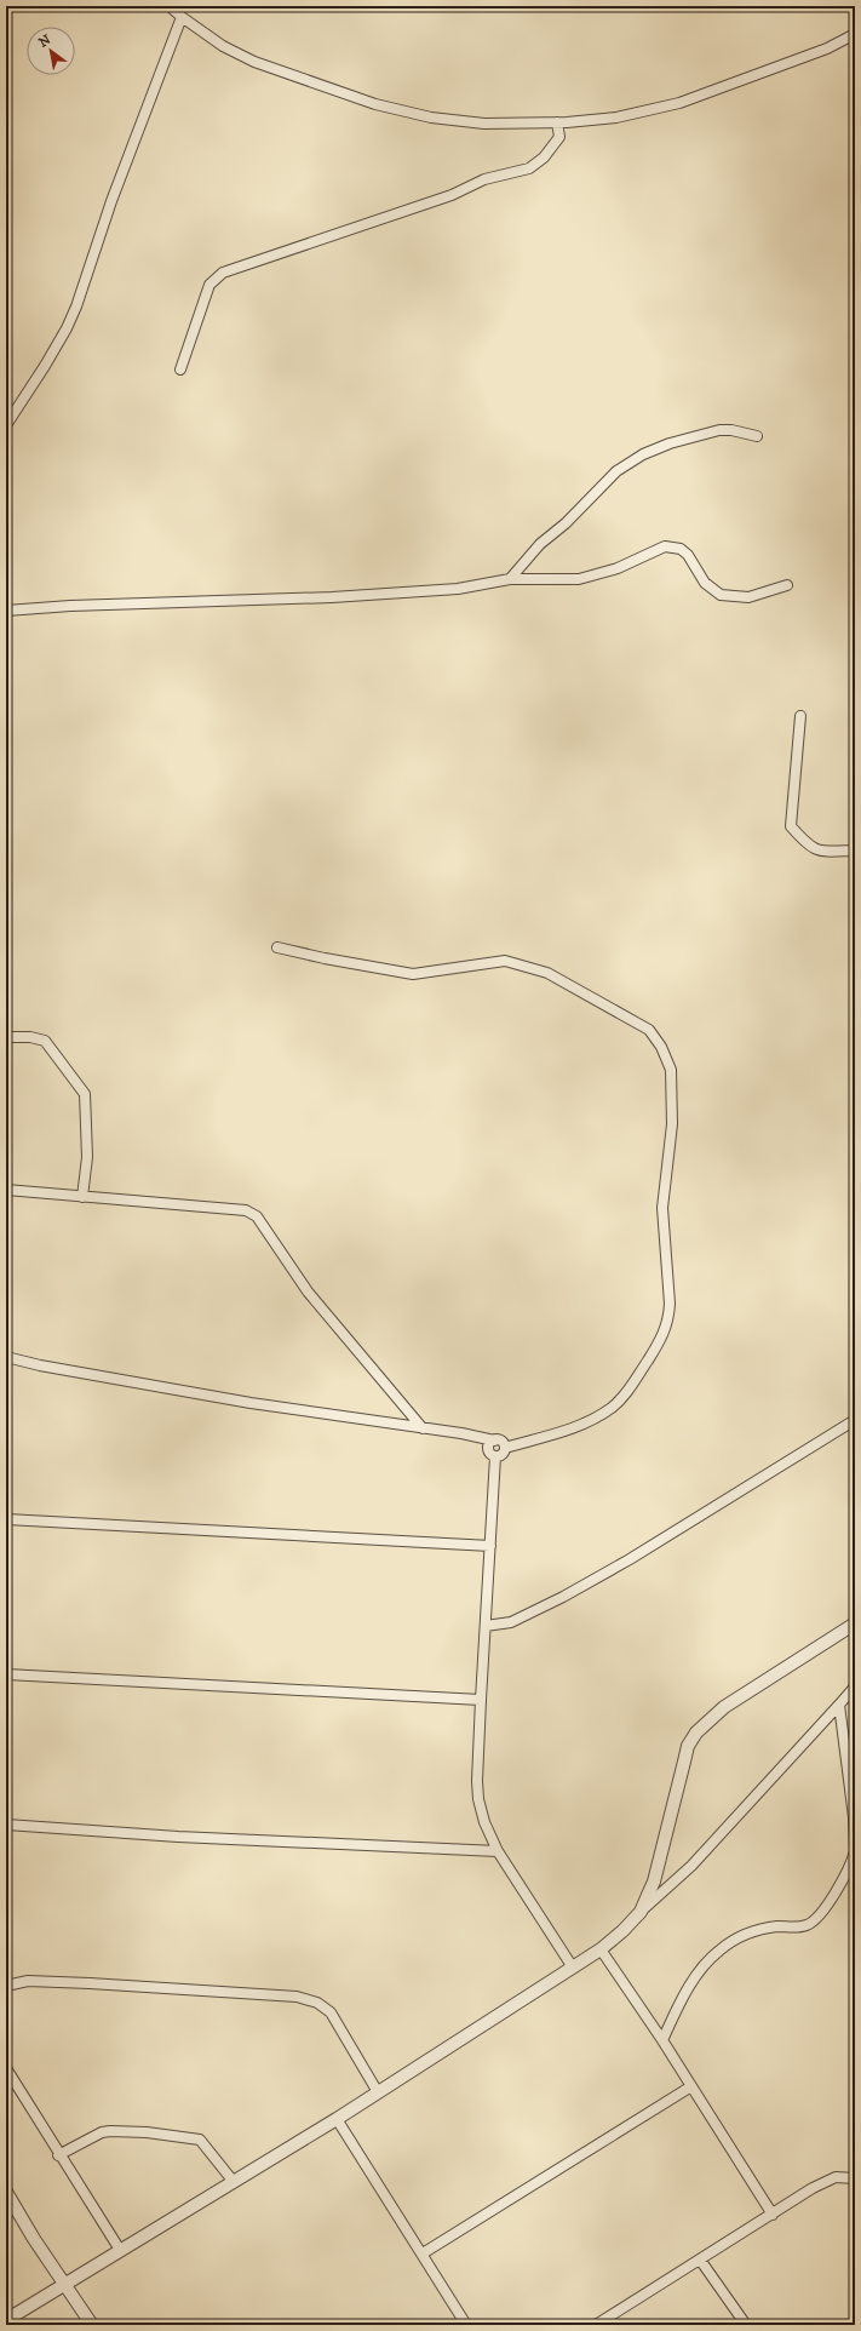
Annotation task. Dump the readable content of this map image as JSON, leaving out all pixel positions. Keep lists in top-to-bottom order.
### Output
{
  "north": "top left"
}
